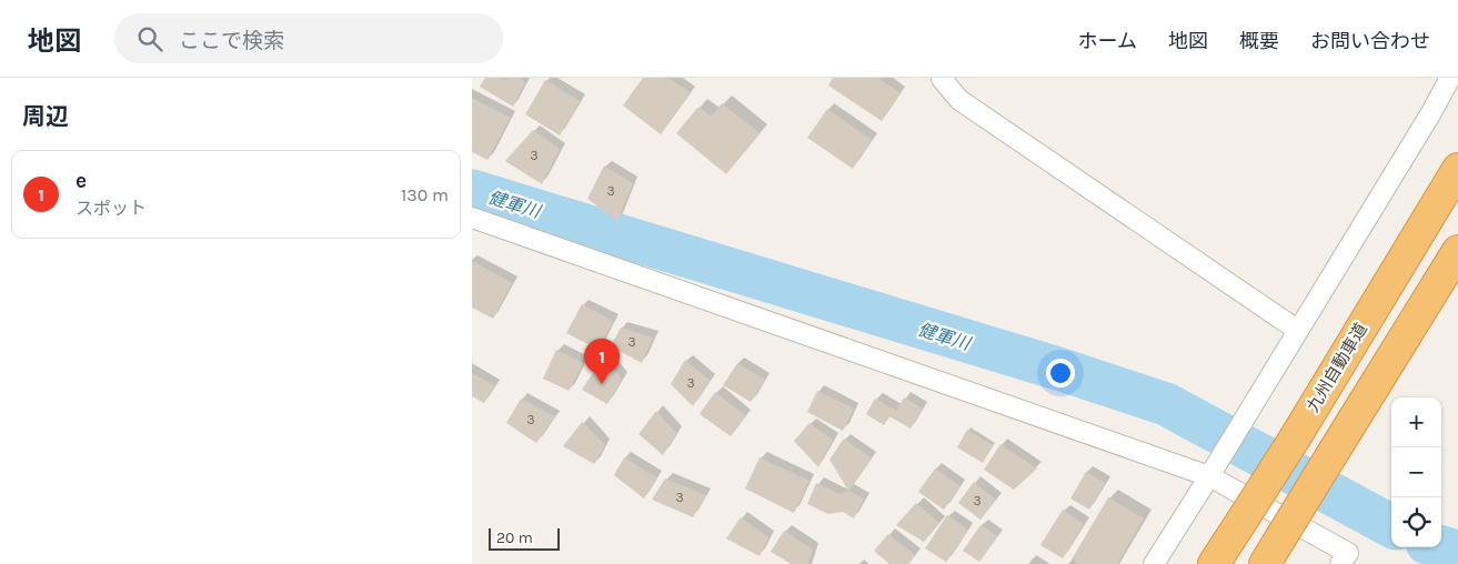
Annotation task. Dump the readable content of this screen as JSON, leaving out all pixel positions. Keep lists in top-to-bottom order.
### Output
{
  "streets": {
    "highway": ["九州自動車道"]
  },
  "water": ["健軍川"],
  "house_numbers": [
    "3",
    "3",
    "3",
    "3",
    "3",
    "3",
    "3"
  ],
  "scale_bar": "20 m",
  "page": {
    "header": "地図",
    "search": "ここで検索",
    "nav": [
      "ホーム",
      "地図",
      "概要",
      "お問い合わせ"
    ],
    "heading": "周辺",
    "list": [
      {
        "mark": "1",
        "name": "e",
        "note": "スポット",
        "value": "130 m"
      }
    ],
    "pins": "1",
    "map_buttons": ["+", "−"],
    "scale": "20 m"
  }
}
